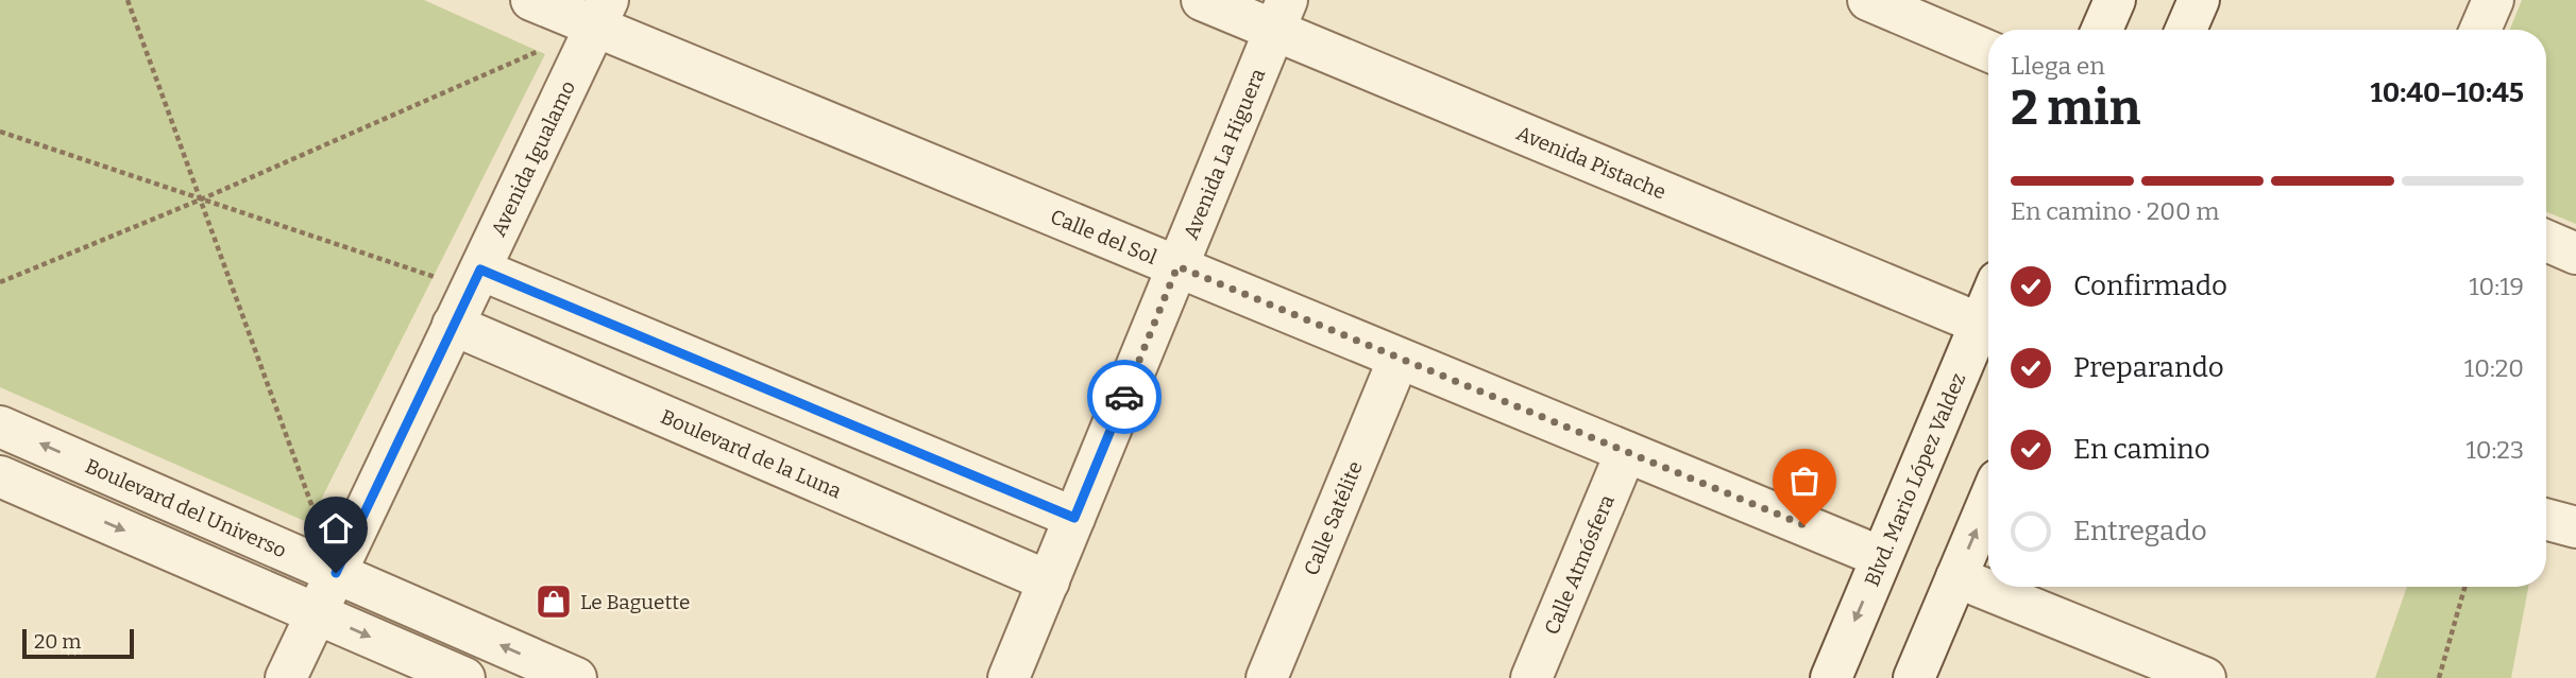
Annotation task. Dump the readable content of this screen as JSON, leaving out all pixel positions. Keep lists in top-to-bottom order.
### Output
{
  "streets": {
    "street": [
      "Avenida La Higuera",
      "Avenida Igualamo",
      "Avenida Pistache",
      "Calle del Sol",
      "Boulevard de la Luna",
      "Blvd. Mario López Valdez",
      "Boulevard del Universo",
      "Calle Satélite",
      "Calle Atmósfera"
    ]
  },
  "crossings": [
    ["Avenida La Higuera", "Avenida Pistache"],
    ["Avenida La Higuera", "Calle del Sol"],
    ["Avenida La Higuera", "Boulevard de la Luna"],
    ["Avenida Igualamo", "Calle del Sol"],
    ["Avenida Igualamo", "Boulevard de la Luna"],
    ["Avenida Igualamo", "Boulevard del Universo"],
    ["Avenida Pistache", "Blvd. Mario López Valdez"],
    ["Calle del Sol", "Blvd. Mario López Valdez"],
    ["Calle del Sol", "Calle Satélite"],
    ["Calle del Sol", "Calle Atmósfera"]
  ],
  "places": {
    "shop": ["Le Baguette"]
  },
  "scale_bar": "20 m",
  "page": {
    "heading": ["2 min", "Llega en", "10:40–10:45"],
    "bar": "En camino · 200 m",
    "list": [
      ["Confirmado", "10:19"],
      ["Preparando", "10:20"],
      ["En camino", "10:23"],
      "Entregado"
    ],
    "scale": "20 m"
  }
}
